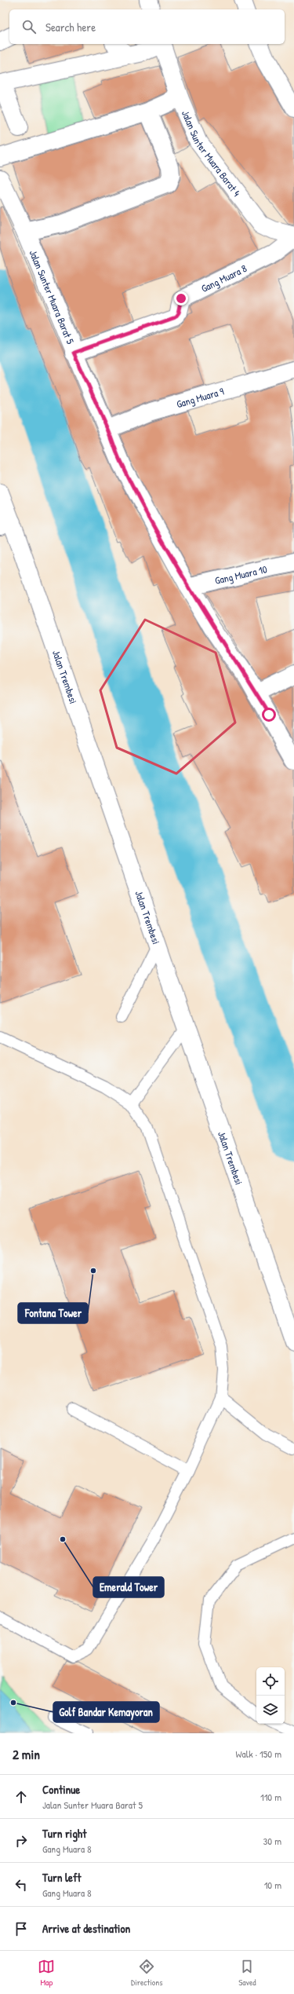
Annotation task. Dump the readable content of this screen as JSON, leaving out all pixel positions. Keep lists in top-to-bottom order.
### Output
{
  "streets": {
    "street": [
      "Jalan Sunter Muara Barat 4",
      "Gang Muara 8",
      "Jalan Sunter Muara Barat 5",
      "Gang Muara 9",
      "Gang Muara 10",
      "Jalan Trembesi"
    ]
  },
  "crossings": [
    ["Jalan Sunter Muara Barat 4", "Gang Muara 8"],
    ["Gang Muara 8", "Jalan Sunter Muara Barat 5"],
    ["Jalan Sunter Muara Barat 5", "Gang Muara 9"],
    ["Jalan Sunter Muara Barat 5", "Gang Muara 10"]
  ],
  "places": ["Fontana Tower", "Emerald Tower", "Golf Bandar Kemayoran"],
  "page": {
    "search": "Search here",
    "heading": ["2 min", "Walk · 150 m"],
    "list": [
      ["Continue", "Jalan Sunter Muara Barat 5", "110 m"],
      ["Turn right", "Gang Muara 8", "30 m"],
      ["Turn left", "Gang Muara 8", "10 m"],
      "Arrive at destination"
    ],
    "nav": ["Map", "Directions", "Saved"]
  }
}
